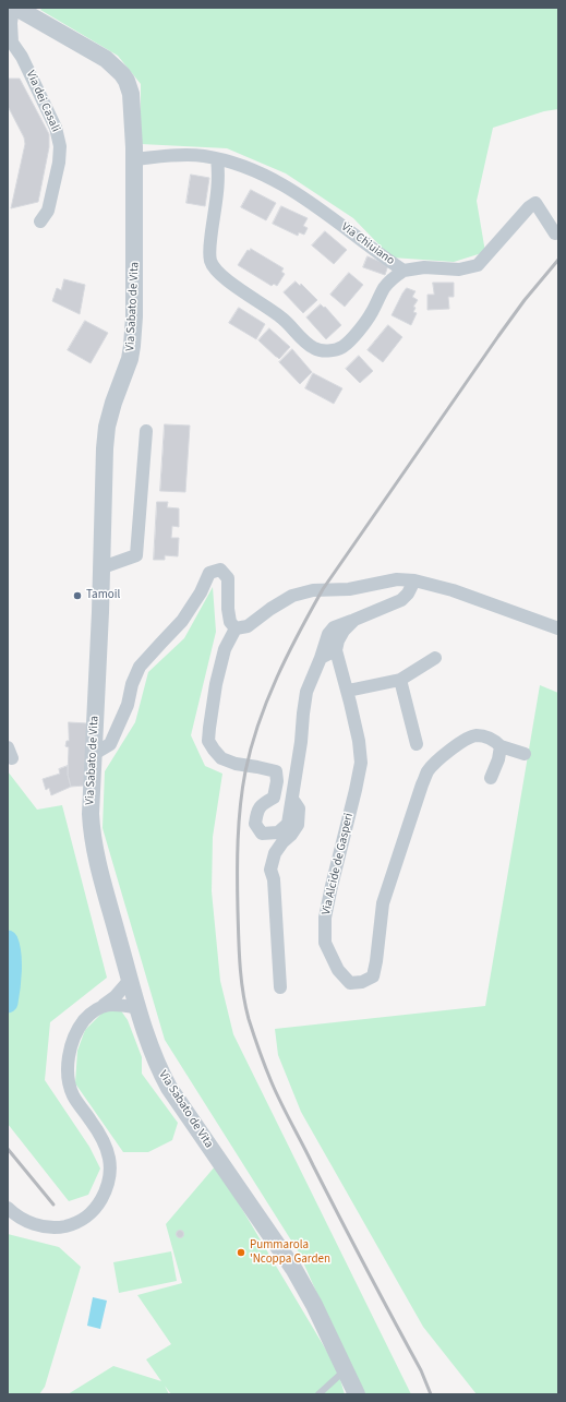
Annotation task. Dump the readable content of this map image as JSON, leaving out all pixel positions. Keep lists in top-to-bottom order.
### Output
{
  "streets": {
    "street": [
      "Via dei Casali",
      "Via Chiuiano",
      "Via Sabato de Vita",
      "Via Alcide de Gasperi"
    ]
  },
  "crossings": [
    ["Via Chiuiano", "Via Sabato de Vita"]
  ],
  "places": ["Tamoil", "Pummarola 'Ncoppa Garden"]
}
